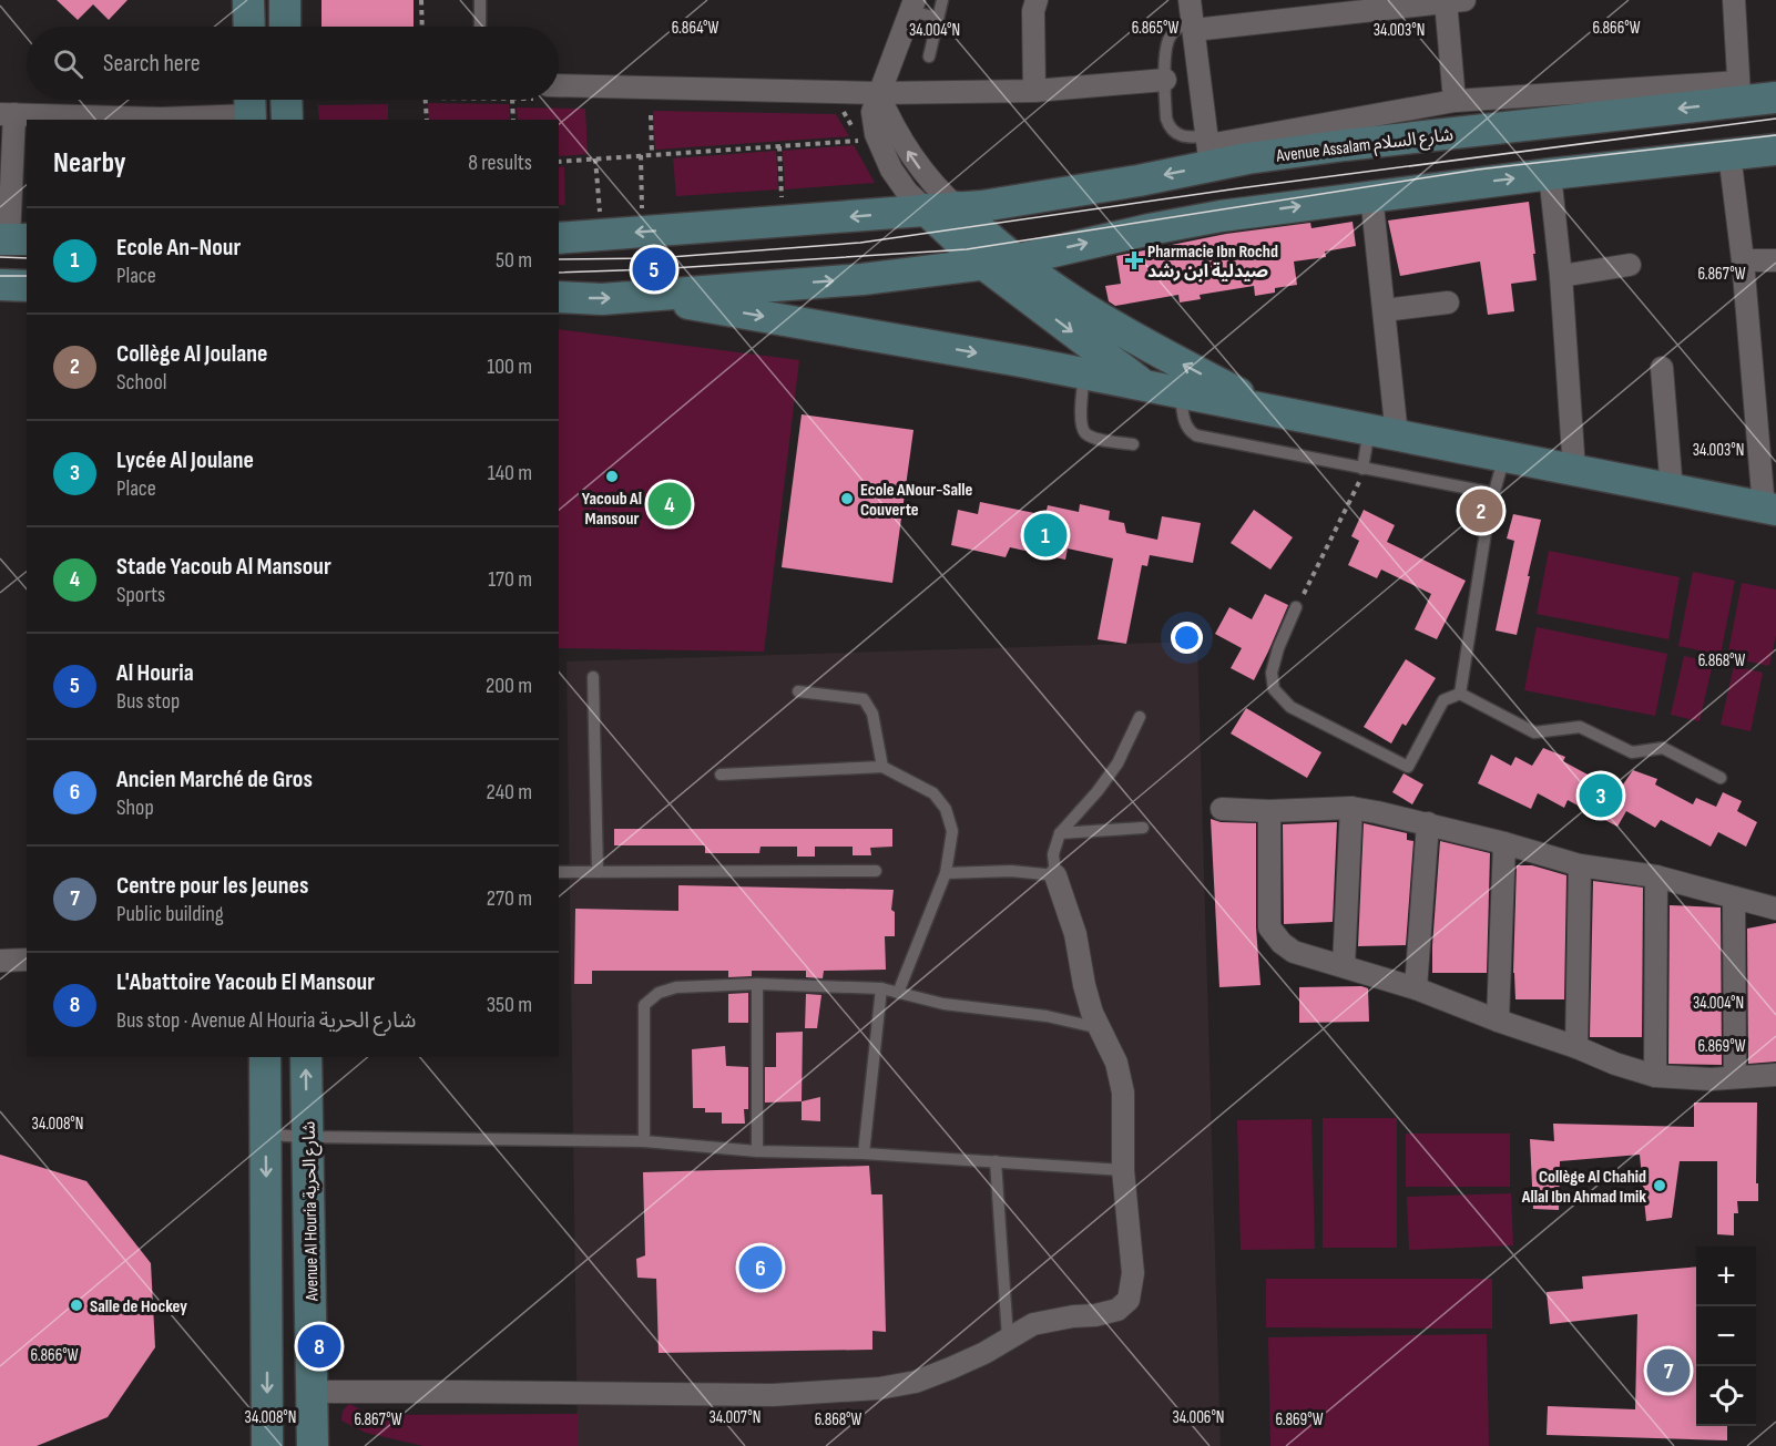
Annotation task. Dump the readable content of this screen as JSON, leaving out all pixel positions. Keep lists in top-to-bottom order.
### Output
{
  "streets": {
    "main road": ["Avenue Assalam شارع السلام", "Avenue Al Houria شارع الحرية"]
  },
  "places": {
    "health": ["Pharmacie Ibn Rochd صيدلية ابن رشد"],
    "other": [
      "Yacoub Al Mansour",
      "Ecole ANour-Salle Couverte",
      "Collège Al Chahid Allal Ibn Ahmad Imik",
      "Salle de Hockey"
    ]
  },
  "page": {
    "search": "Search here",
    "heading": ["Nearby", "8 results"],
    "list": [
      {
        "mark": "1",
        "name": "Ecole An-Nour",
        "note": "Place",
        "value": "50 m"
      },
      {
        "mark": "2",
        "name": "Collège Al Joulane",
        "note": "School",
        "value": "100 m"
      },
      {
        "mark": "3",
        "name": "Lycée Al Joulane",
        "note": "Place",
        "value": "140 m"
      },
      {
        "mark": "4",
        "name": "Stade Yacoub Al Mansour",
        "note": "Sports",
        "value": "170 m"
      },
      {
        "mark": "5",
        "name": "Al Houria",
        "note": "Bus stop",
        "value": "200 m"
      },
      {
        "mark": "6",
        "name": "Ancien Marché de Gros",
        "note": "Shop",
        "value": "240 m"
      },
      {
        "mark": "7",
        "name": "Centre pour les Jeunes",
        "note": "Public building",
        "value": "270 m"
      },
      {
        "mark": "8",
        "name": "L'Abattoire Yacoub El Mansour",
        "note": "Bus stop · Avenue Al Houria شارع الحرية",
        "value": "350 m"
      }
    ],
    "pins": [
      "5",
      "4",
      "2",
      "1",
      "3",
      "6",
      "8",
      "7"
    ],
    "map_buttons": ["+", "−"]
  },
  "coordinates": [
    "6.864°W",
    "6.865°W",
    "6.866°W",
    "34.003°N",
    "34.004°N",
    "6.867°W",
    "6.868°W",
    "6.869°W",
    "34.008°N",
    "34.007°N",
    "34.006°N"
  ]
}
